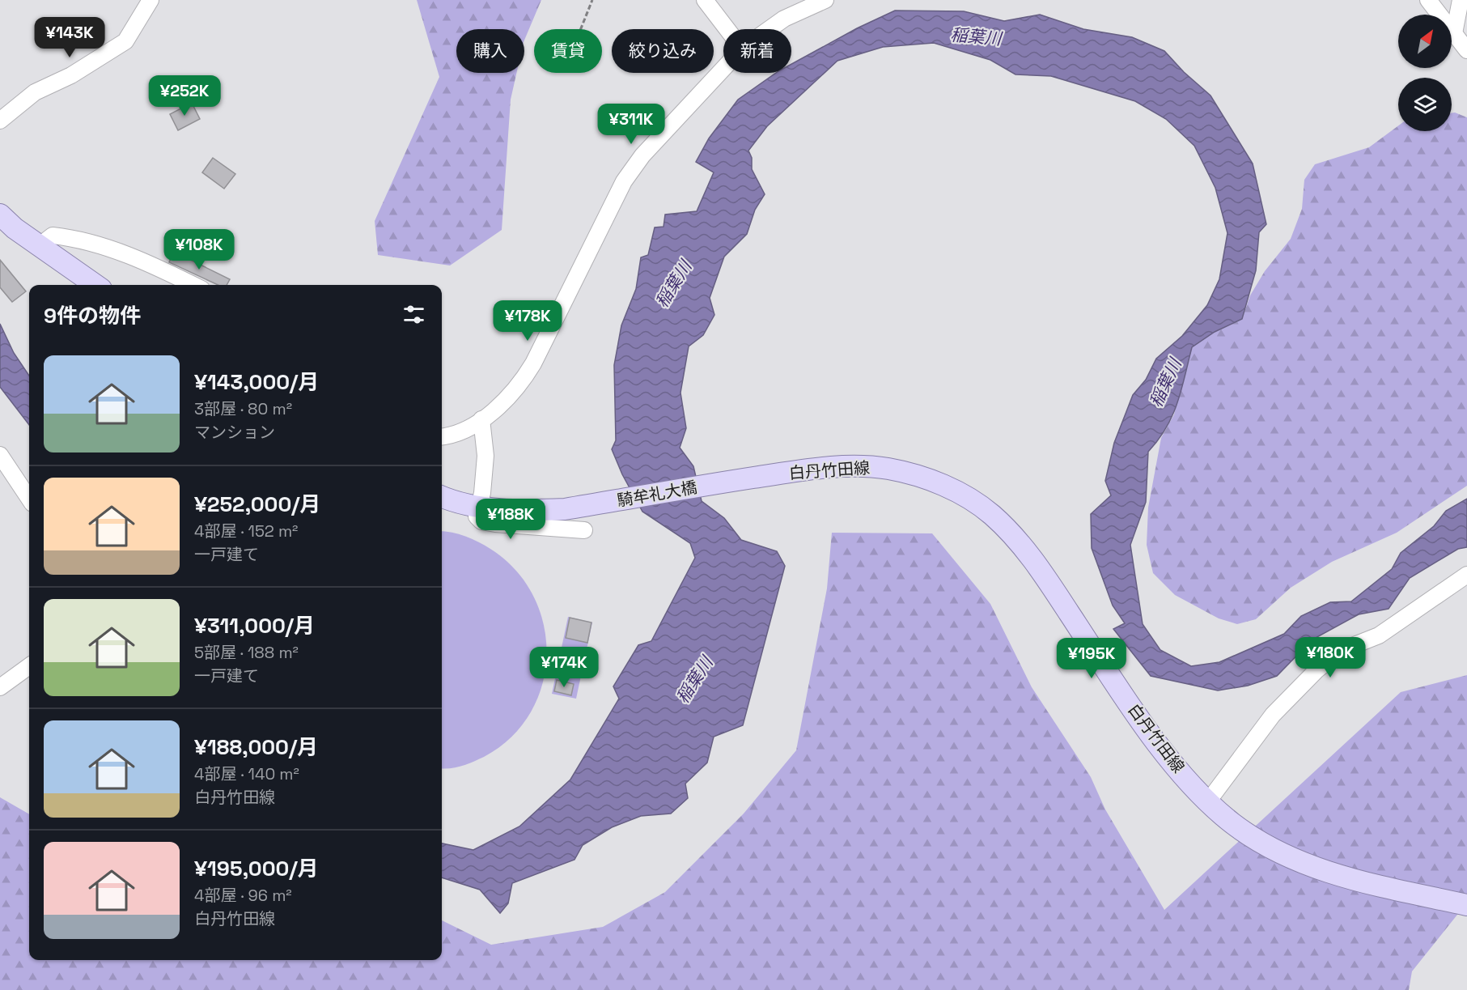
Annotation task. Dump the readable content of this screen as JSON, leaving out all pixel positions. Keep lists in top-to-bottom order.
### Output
{
  "streets": {
    "main road": ["白丹竹田線", "騎牟礼大橋"]
  },
  "crossings": [
    ["白丹竹田線", "騎牟礼大橋"]
  ],
  "water": ["稲葉川"],
  "north": "top right",
  "page": {
    "price": [
      "¥143K",
      "¥252K",
      "¥311K",
      "¥108K",
      "¥178K",
      "¥188K",
      "¥180K",
      "¥195K",
      "¥174K"
    ],
    "chip": [
      "購入",
      "賃貸",
      "絞り込み",
      "新着"
    ],
    "heading": "9件の物件",
    "list": [
      {
        "name": "¥143,000/月",
        "note": "3部屋 · 80 m² · マンション"
      },
      {
        "name": "¥252,000/月",
        "note": "4部屋 · 152 m² · 一戸建て"
      },
      {
        "name": "¥311,000/月",
        "note": "5部屋 · 188 m² · 一戸建て"
      },
      {
        "name": "¥188,000/月",
        "note": "4部屋 · 140 m² · 白丹竹田線"
      },
      {
        "name": "¥195,000/月",
        "note": "4部屋 · 96 m² · 白丹竹田線"
      }
    ]
  }
}
